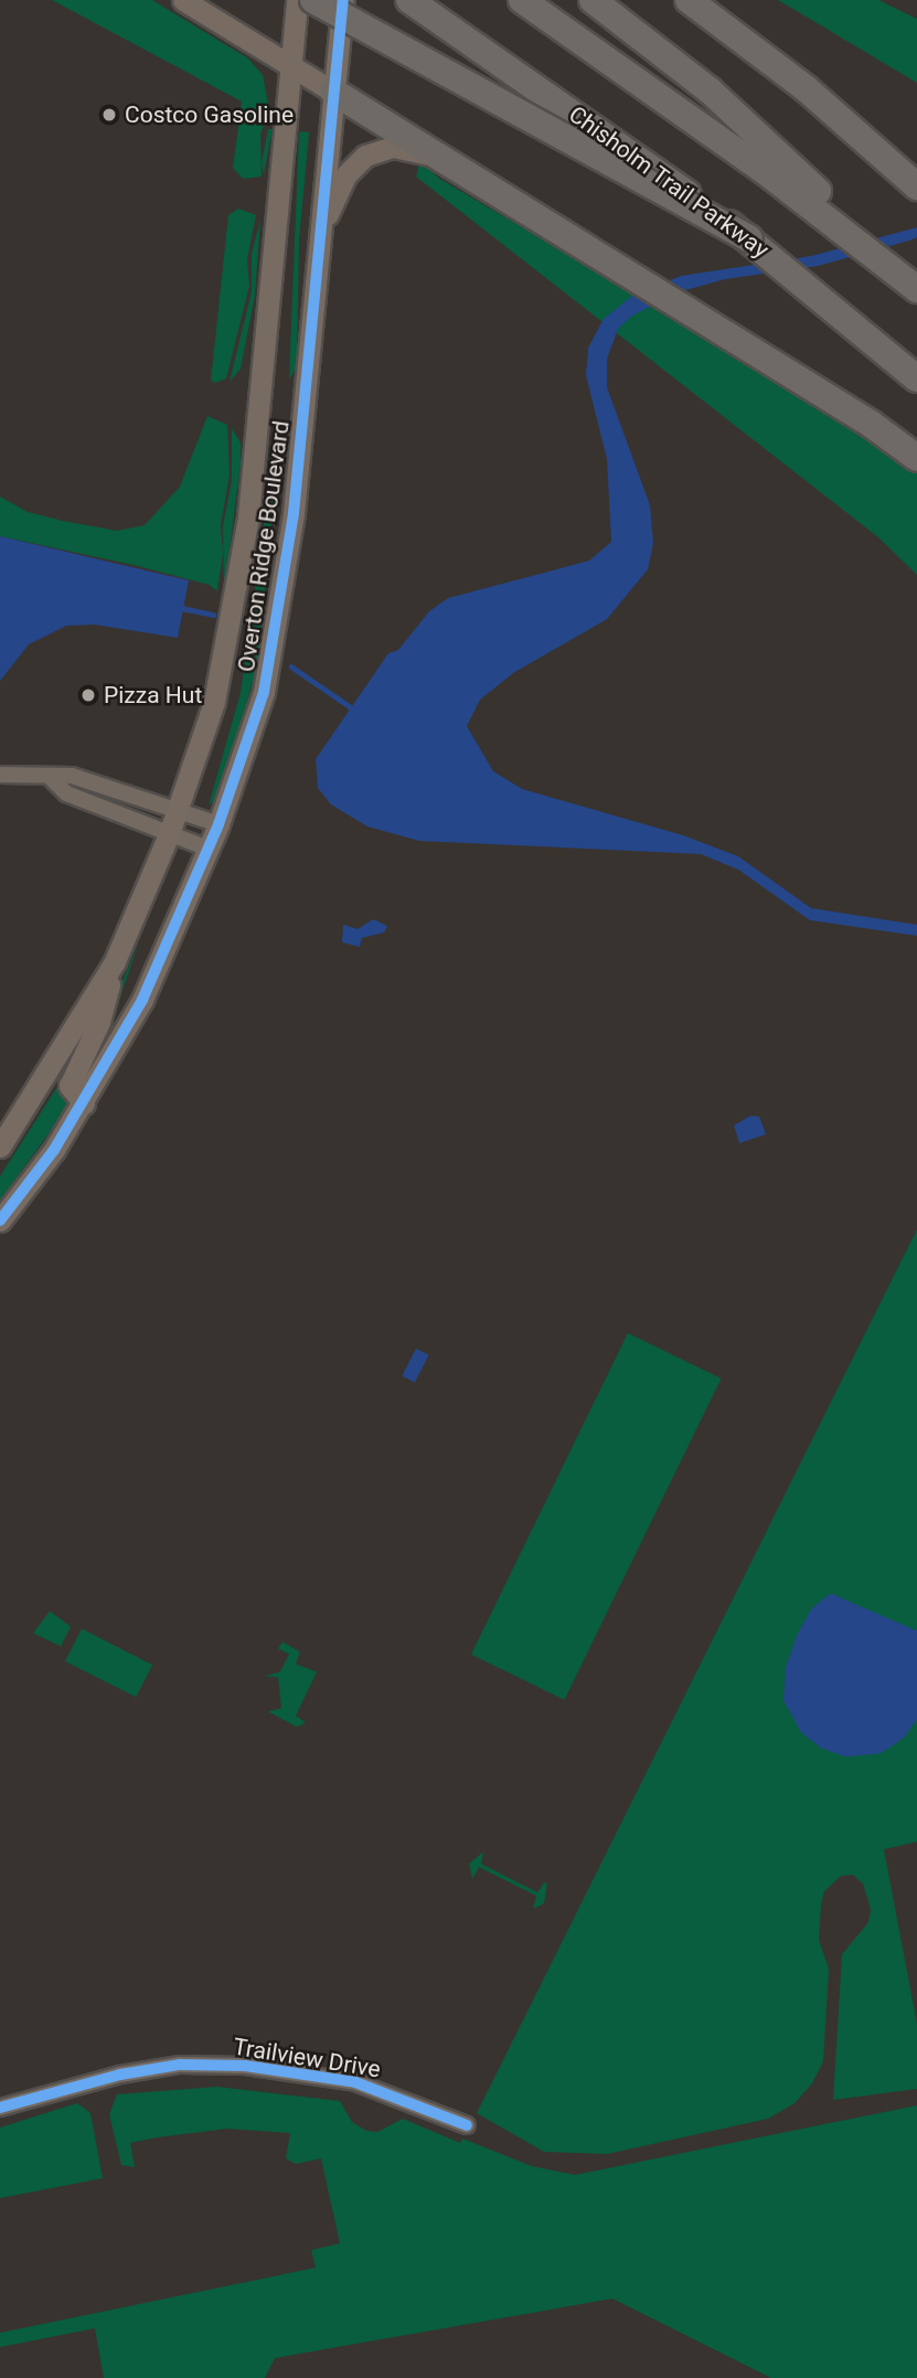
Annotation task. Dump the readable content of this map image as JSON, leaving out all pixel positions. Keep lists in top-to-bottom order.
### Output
{
  "streets": {
    "highway": ["Chisholm Trail Parkway"],
    "street": ["Overton Ridge Boulevard", "Trailview Drive"]
  },
  "places": ["Costco Gasoline", "Pizza Hut"]
}
